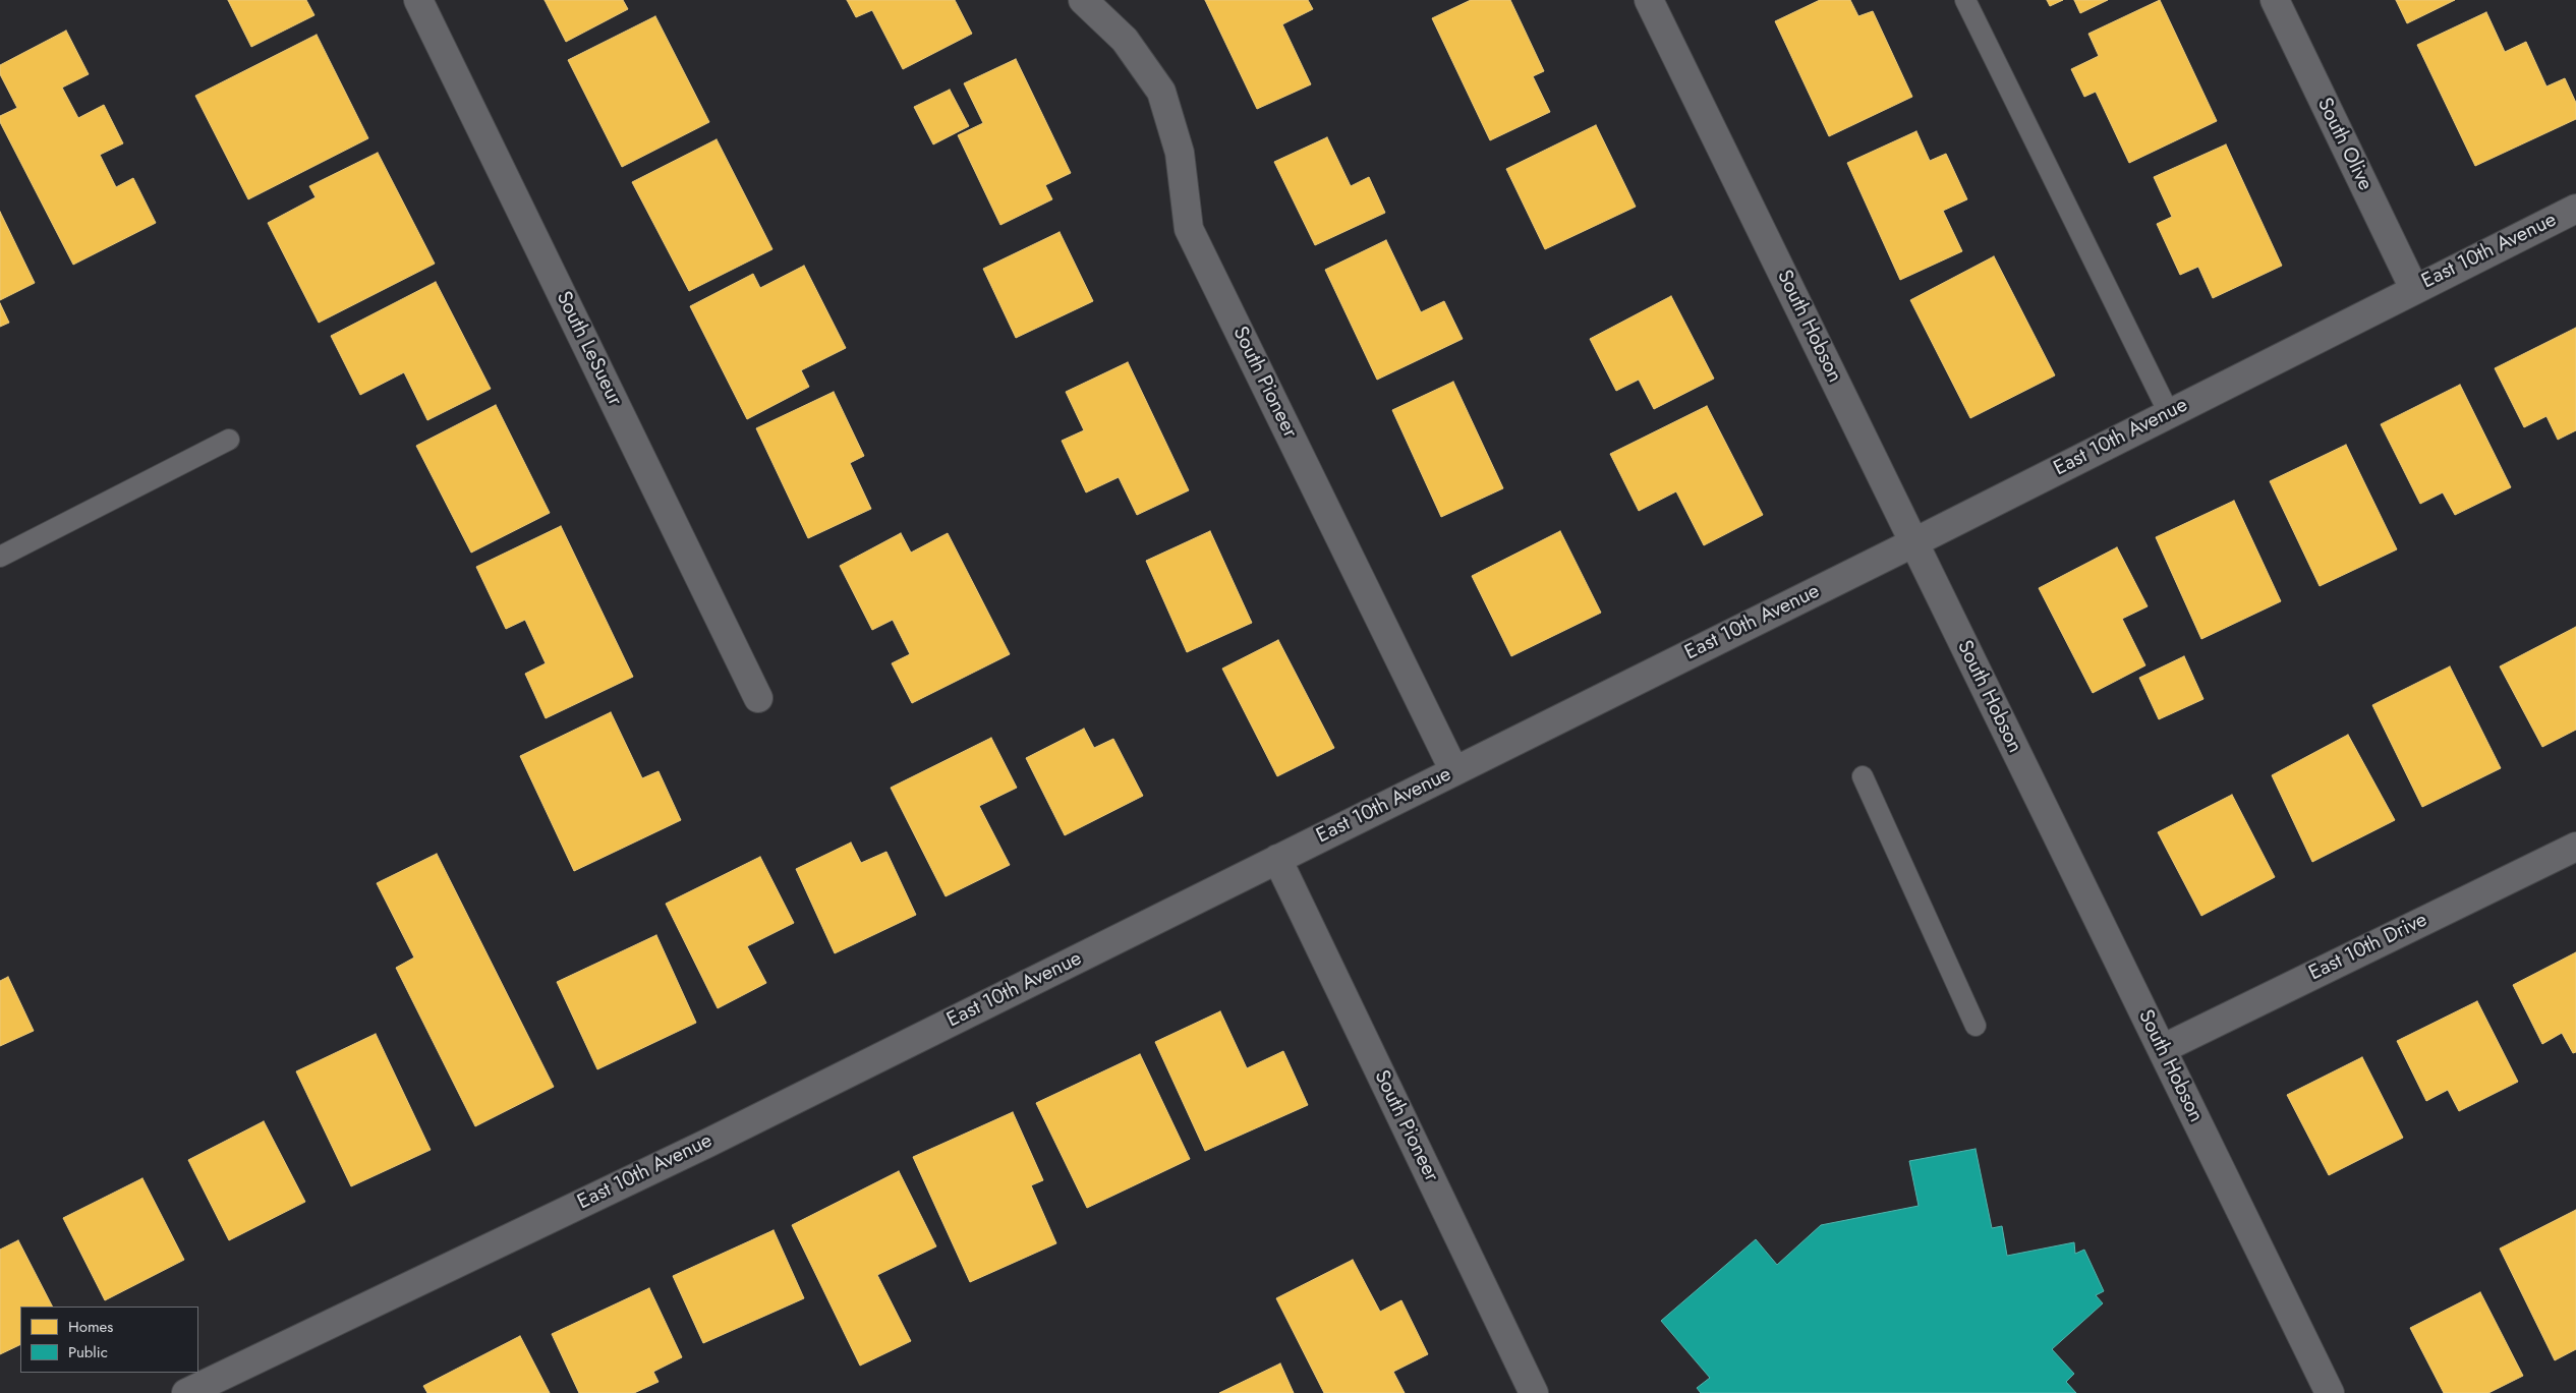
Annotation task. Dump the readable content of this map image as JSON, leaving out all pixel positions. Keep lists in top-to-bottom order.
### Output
{
  "streets": {
    "street": [
      "South Olive",
      "East 10th Avenue",
      "South Hobson",
      "South LeSueur",
      "South Pioneer",
      "East 10th Drive"
    ]
  },
  "crossings": [
    ["South Olive", "East 10th Avenue"],
    ["East 10th Avenue", "South Hobson"],
    ["East 10th Avenue", "South Pioneer"],
    ["South Hobson", "East 10th Drive"]
  ],
  "legend": ["Homes", "Public"]
}
